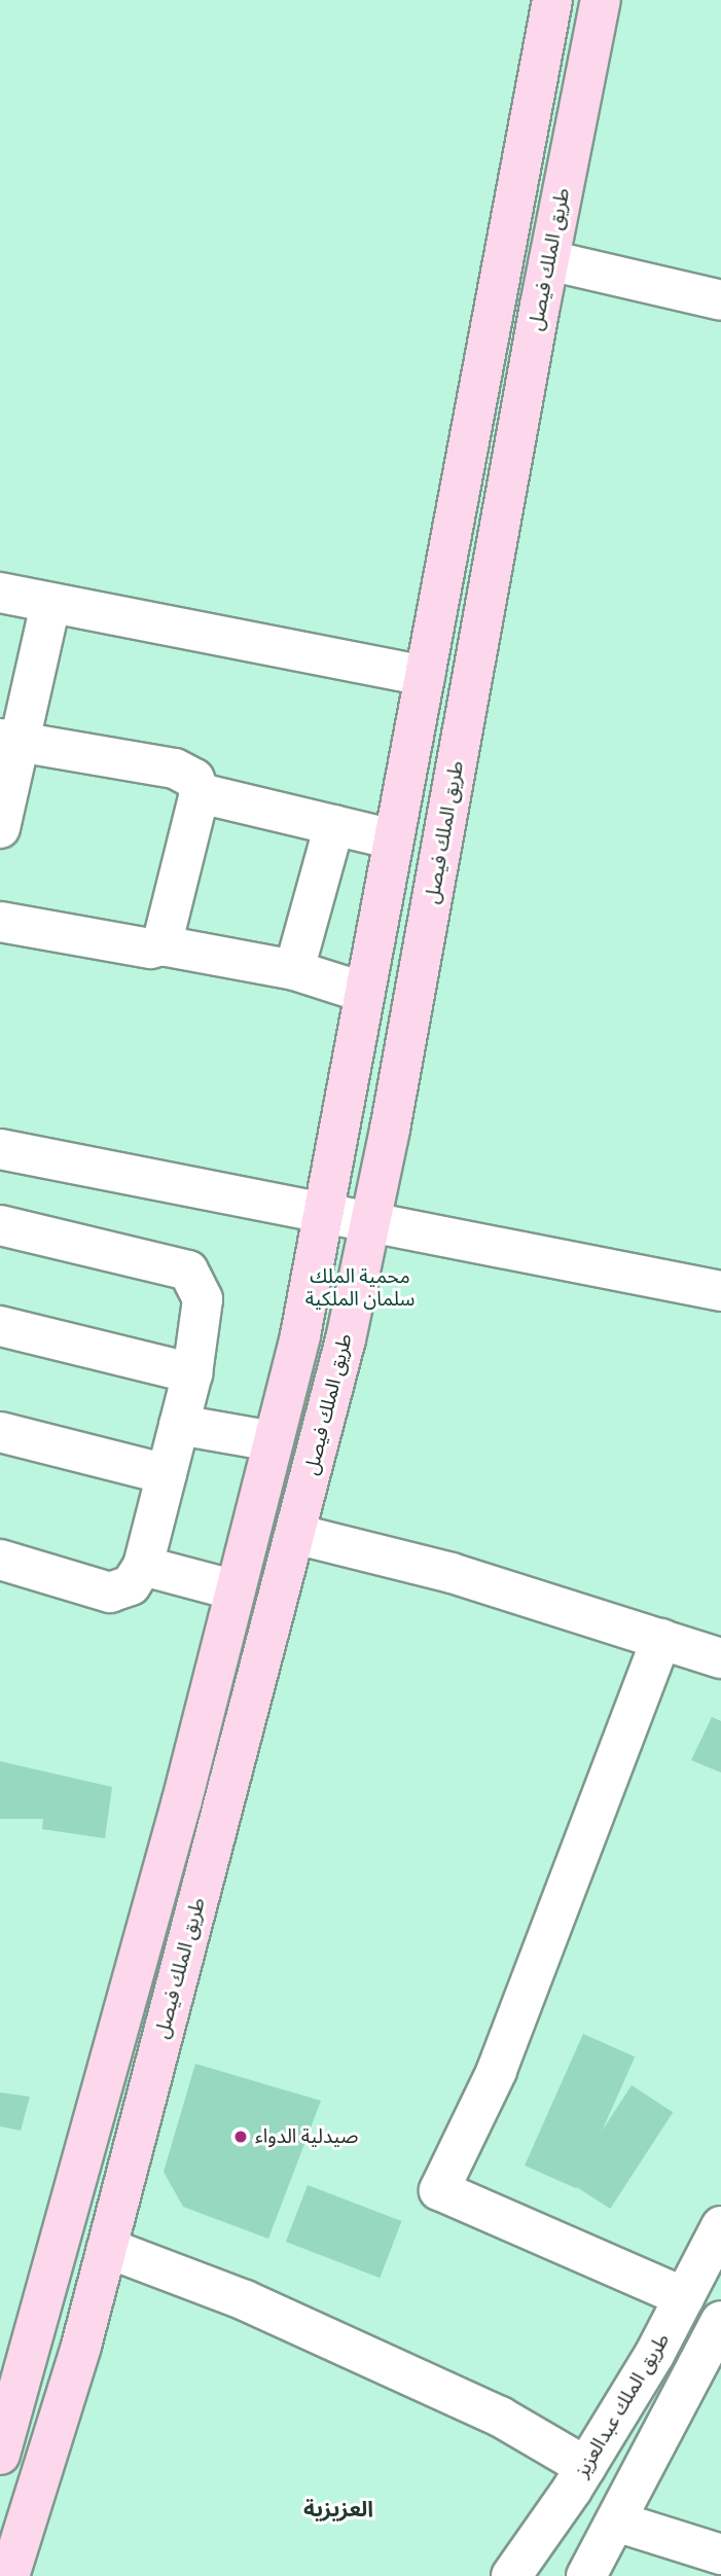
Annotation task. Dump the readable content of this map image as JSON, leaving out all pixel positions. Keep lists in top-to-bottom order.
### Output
{
  "streets": {
    "main road": ["طريق الملك فيصل"],
    "street": ["طريق الملك عبدالعزيز"]
  },
  "districts": ["العزيزية"],
  "parks": ["محمية الملك سلمان الملكية"],
  "places": ["صيدلية الدواء"]
}
